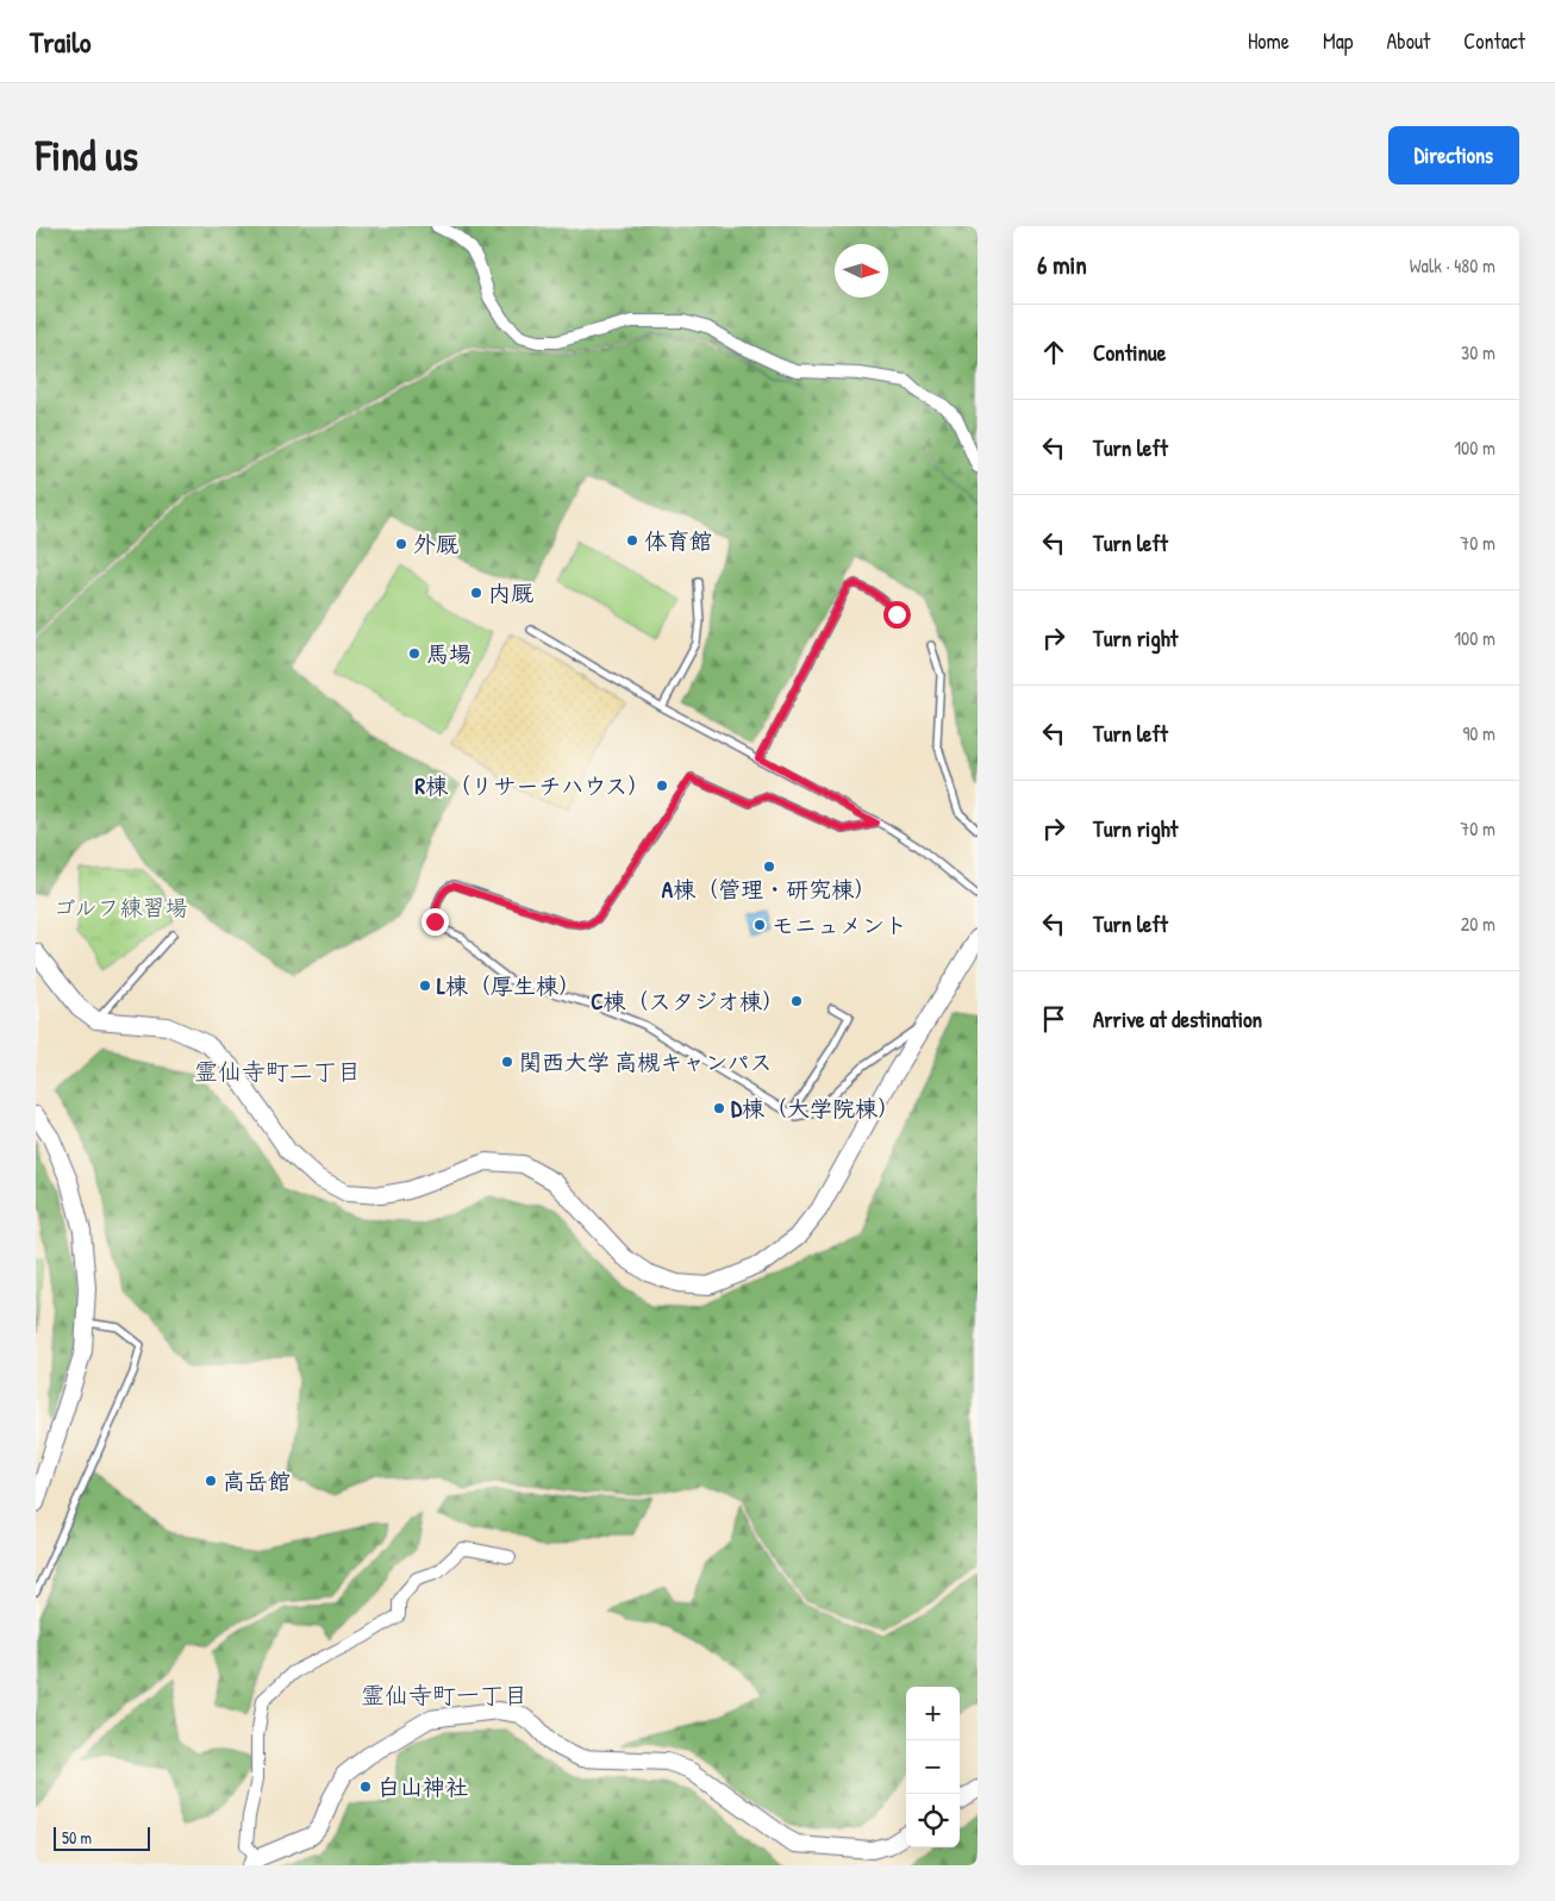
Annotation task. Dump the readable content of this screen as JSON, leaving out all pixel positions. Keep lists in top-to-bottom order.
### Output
{
  "districts": ["霊仙寺町二丁目", "霊仙寺町一丁目"],
  "parks": ["ゴルフ練習場"],
  "places": [
    "体育館",
    "外厩",
    "内厩",
    "馬場",
    "R棟（リサーチハウス）",
    "A棟（管理・研究棟）",
    "モニュメント",
    "L棟（厚生棟）",
    "C棟（スタジオ棟）",
    "関西大学 高槻キャンパス",
    "D棟（大学院棟）",
    "高岳館",
    "白山神社"
  ],
  "scale_bar": "50 m",
  "north": "right",
  "page": {
    "header": "Trailo",
    "nav": [
      "Home",
      "Map",
      "About",
      "Contact"
    ],
    "buttons": "Directions",
    "title": "Find us",
    "heading": ["6 min", "Walk · 480 m"],
    "list": [
      ["Continue", "30 m"],
      ["Turn left", "100 m"],
      ["Turn left", "70 m"],
      ["Turn right", "100 m"],
      ["Turn left", "90 m"],
      ["Turn right", "70 m"],
      ["Turn left", "20 m"],
      "Arrive at destination"
    ],
    "map_buttons": ["+", "−"],
    "scale": "50 m"
  }
}
